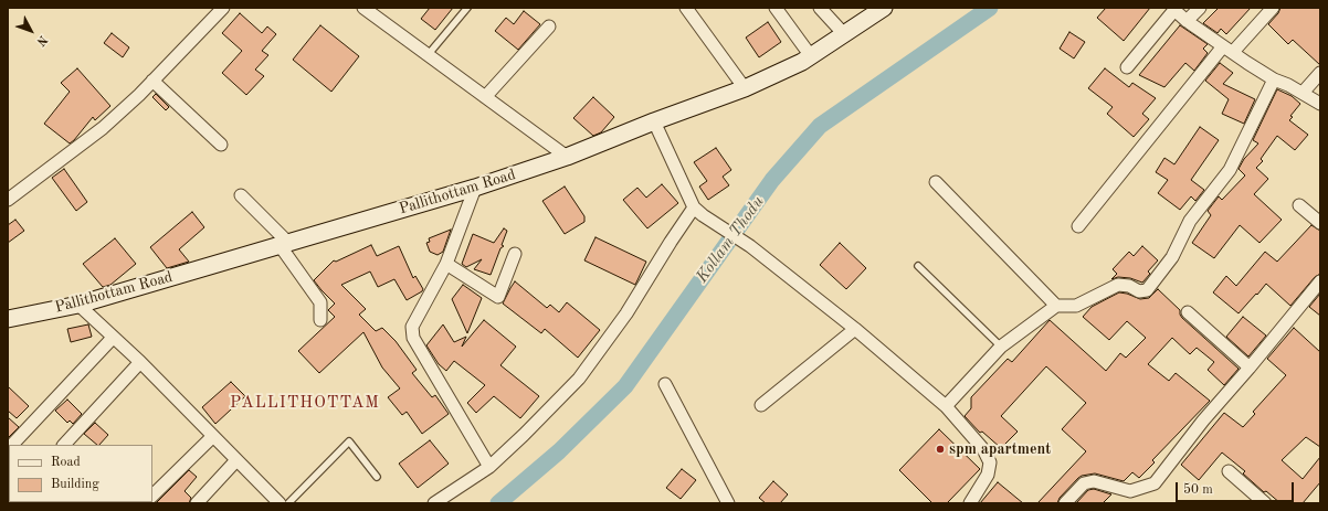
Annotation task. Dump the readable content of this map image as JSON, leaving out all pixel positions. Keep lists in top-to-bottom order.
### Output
{
  "streets": {
    "street": ["Pallithottam Road"]
  },
  "districts": ["PALLITHOTTAM"],
  "water": ["Kollam Thodu"],
  "places": ["spm apartment"],
  "legend": ["Road", "Building"],
  "scale_bar": "50 m",
  "north": "bottom right"
}
